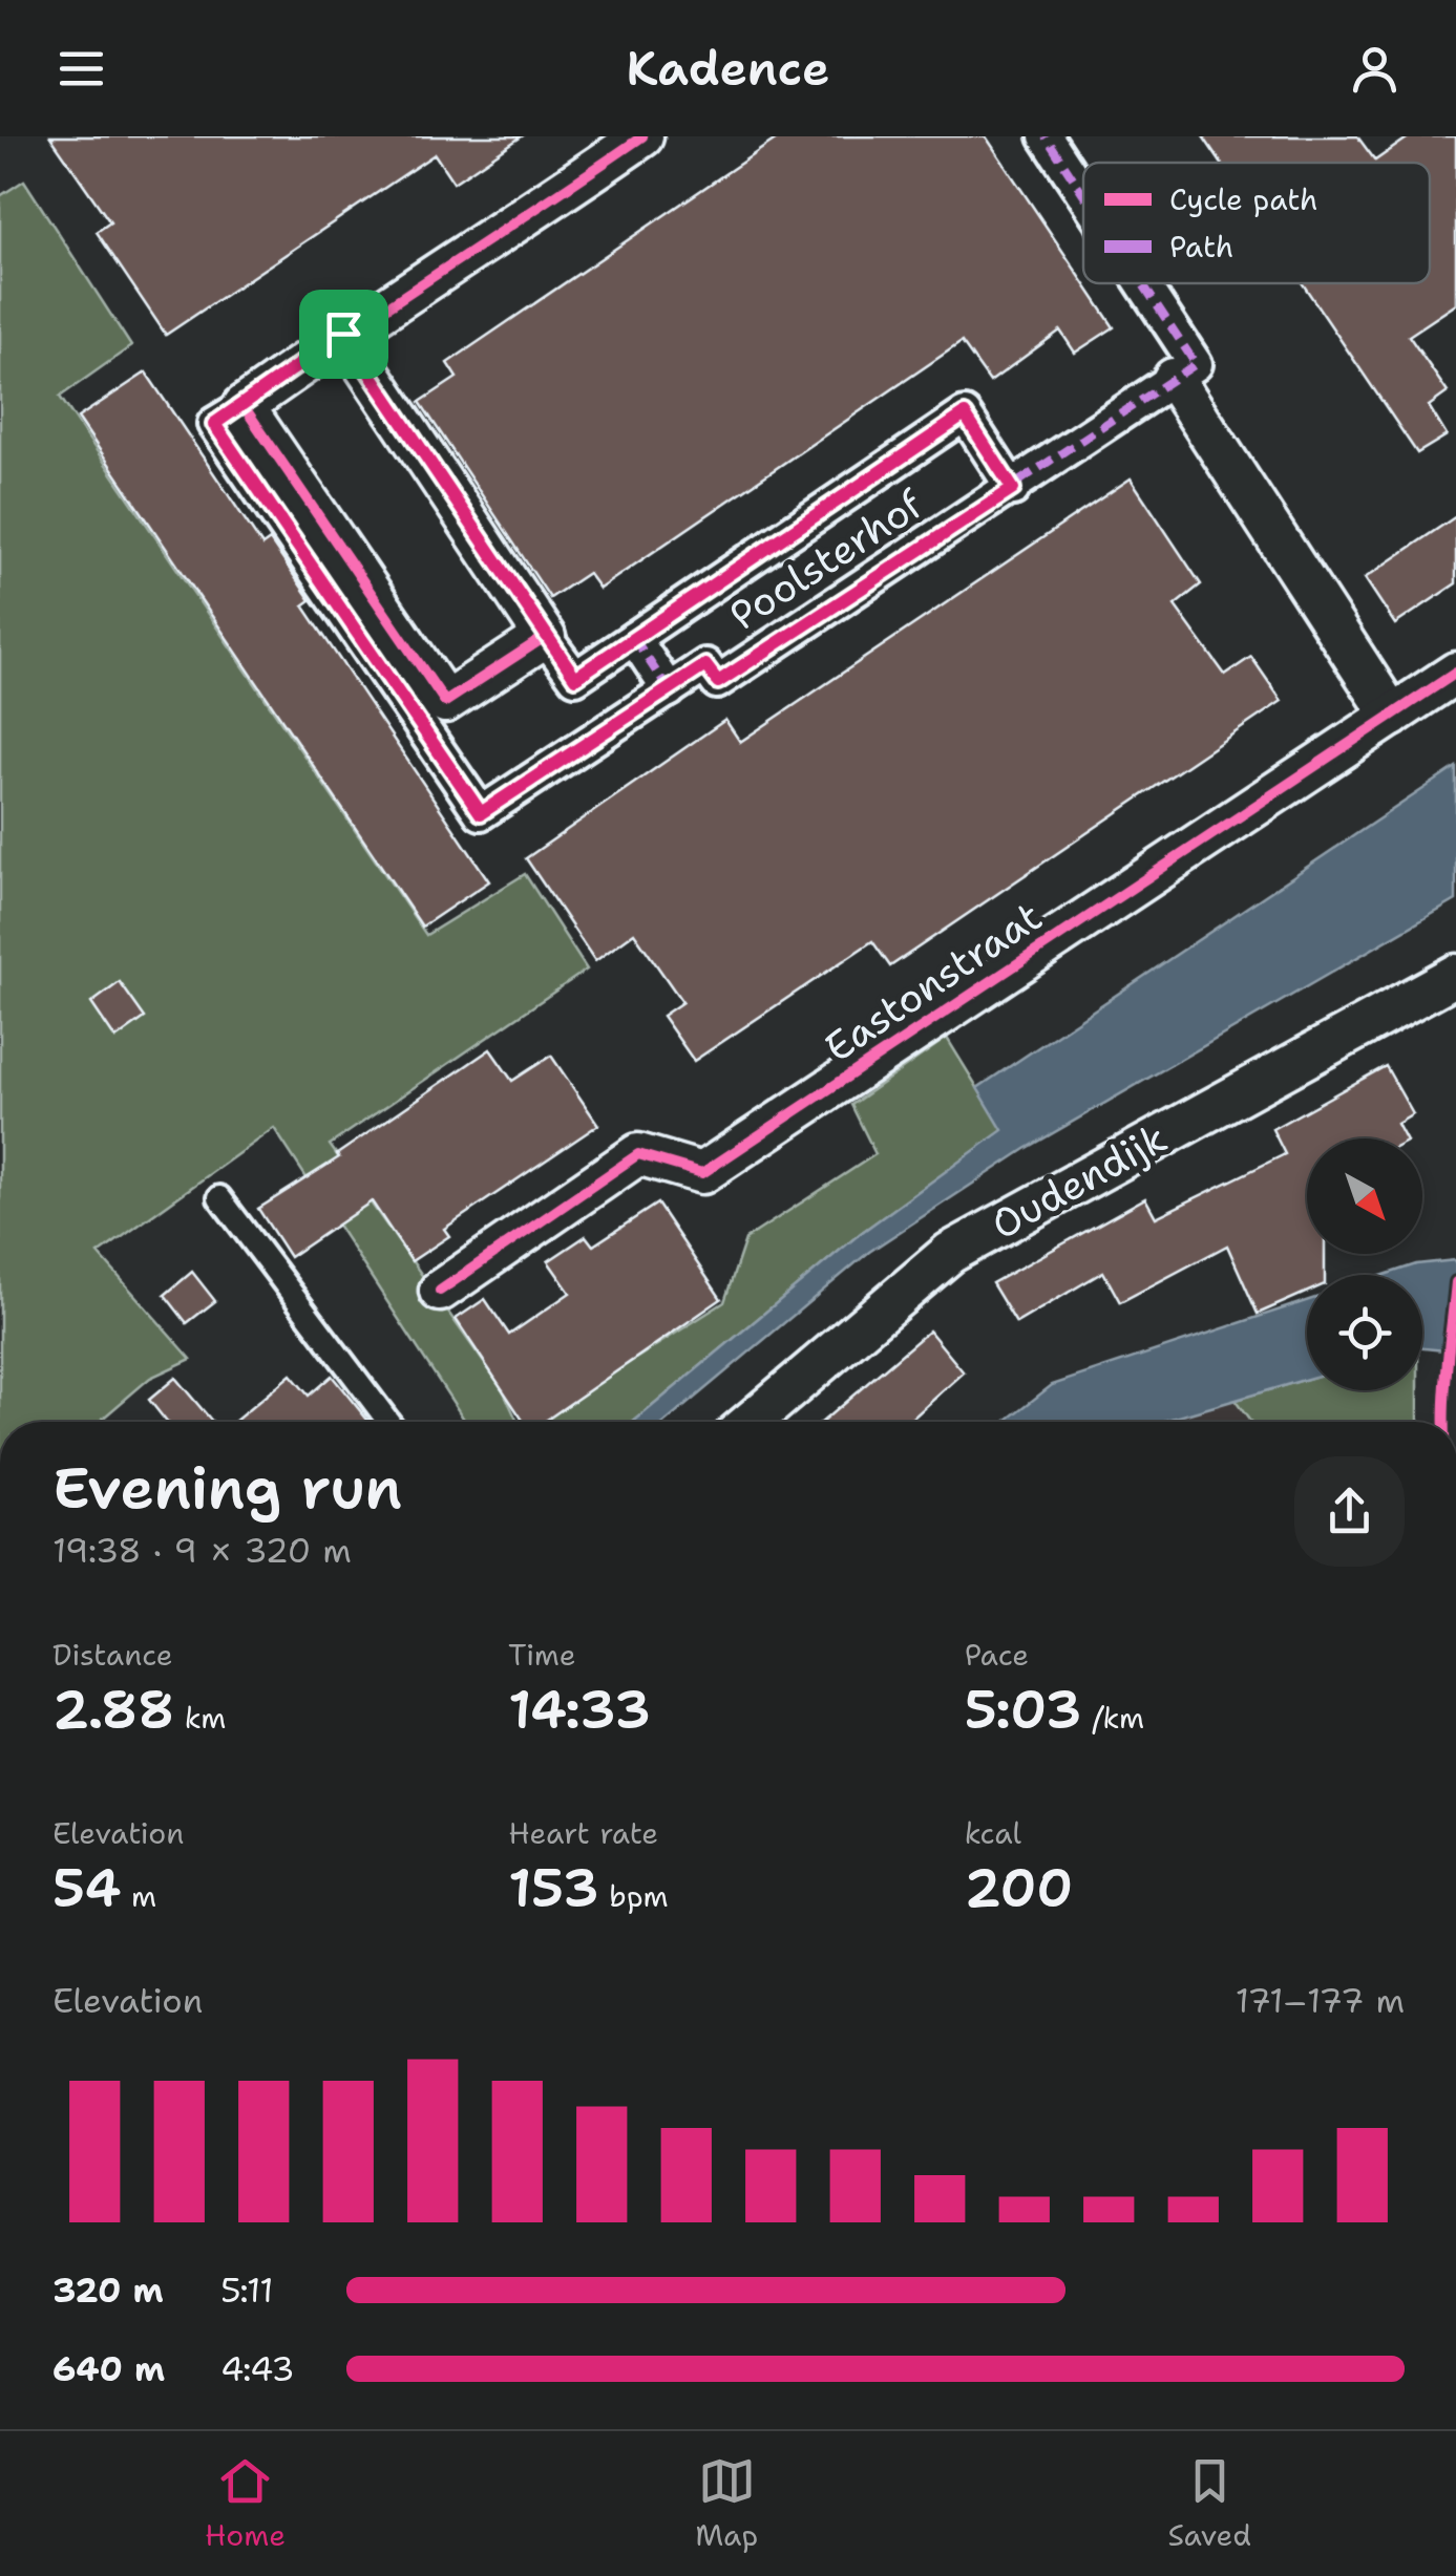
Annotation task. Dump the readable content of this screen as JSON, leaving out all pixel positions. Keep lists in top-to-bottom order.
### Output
{
  "streets": {
    "street": ["Poolsterhof", "Eastonstraat", "Oudendijk"]
  },
  "legend": ["Cycle path", "Path"],
  "north": "bottom right",
  "page": {
    "header": "Kadence",
    "heading": ["Evening run", "19:38 · 9 × 320 m"],
    "stats": [
      ["Distance", "2.88 km"],
      ["Time", "14:33"],
      ["Pace", "5:03 /km"],
      ["Elevation", "54 m"],
      ["Heart rate", "153 bpm"],
      ["kcal", "200"]
    ],
    "chart": ["Elevation", "171–177 m"],
    "list": [
      {
        "name": "320 m",
        "note": "5:11"
      },
      {
        "name": "640 m",
        "note": "4:43"
      }
    ],
    "tabs": ["Home", "Map", "Saved"]
  }
}
